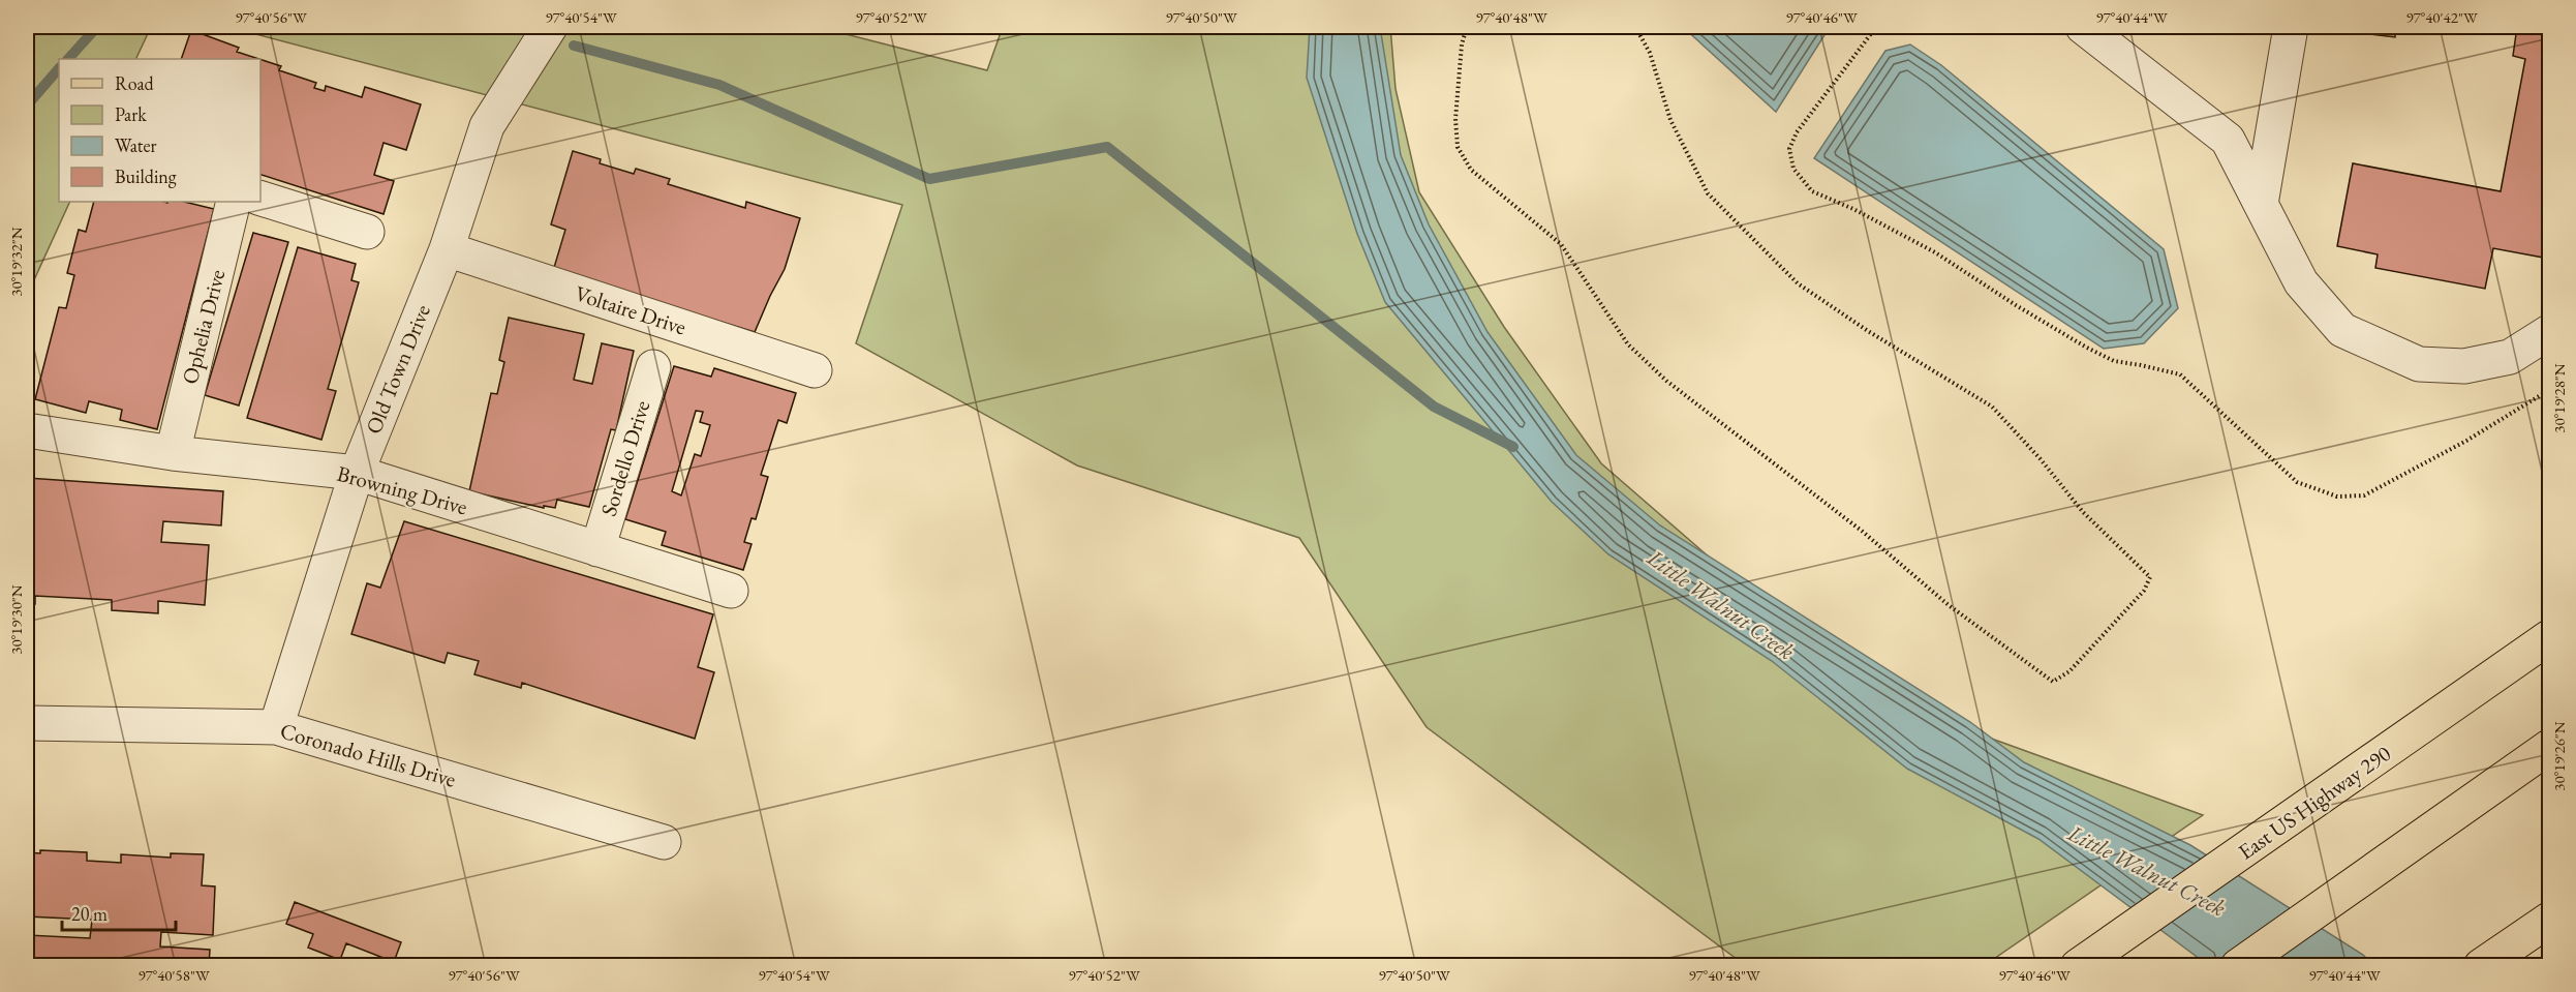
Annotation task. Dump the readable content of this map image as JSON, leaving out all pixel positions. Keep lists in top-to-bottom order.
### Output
{
  "streets": {
    "main road": ["East US Highway 290"],
    "street": [
      "Voltaire Drive",
      "Ophelia Drive",
      "Old Town Drive",
      "Sordello Drive",
      "Browning Drive",
      "Coronado Hills Drive"
    ]
  },
  "crossings": [
    ["Voltaire Drive", "Old Town Drive"],
    ["Ophelia Drive", "Browning Drive"],
    ["Old Town Drive", "Browning Drive"],
    ["Old Town Drive", "Coronado Hills Drive"],
    ["Sordello Drive", "Browning Drive"]
  ],
  "water": ["Little Walnut Creek"],
  "legend": [
    "Road",
    "Park",
    "Water",
    "Building"
  ],
  "scale_bar": "20 m",
  "coordinates": [
    "97°40'56\"W",
    "97°40'54\"W",
    "97°40'52\"W",
    "97°40'50\"W",
    "97°40'48\"W",
    "97°40'46\"W",
    "97°40'44\"W",
    "97°40'42\"W",
    "30°19'32\"N",
    "30°19'28\"N",
    "30°19'30\"N",
    "30°19'26\"N",
    "97°40'58\"W"
  ]
}
